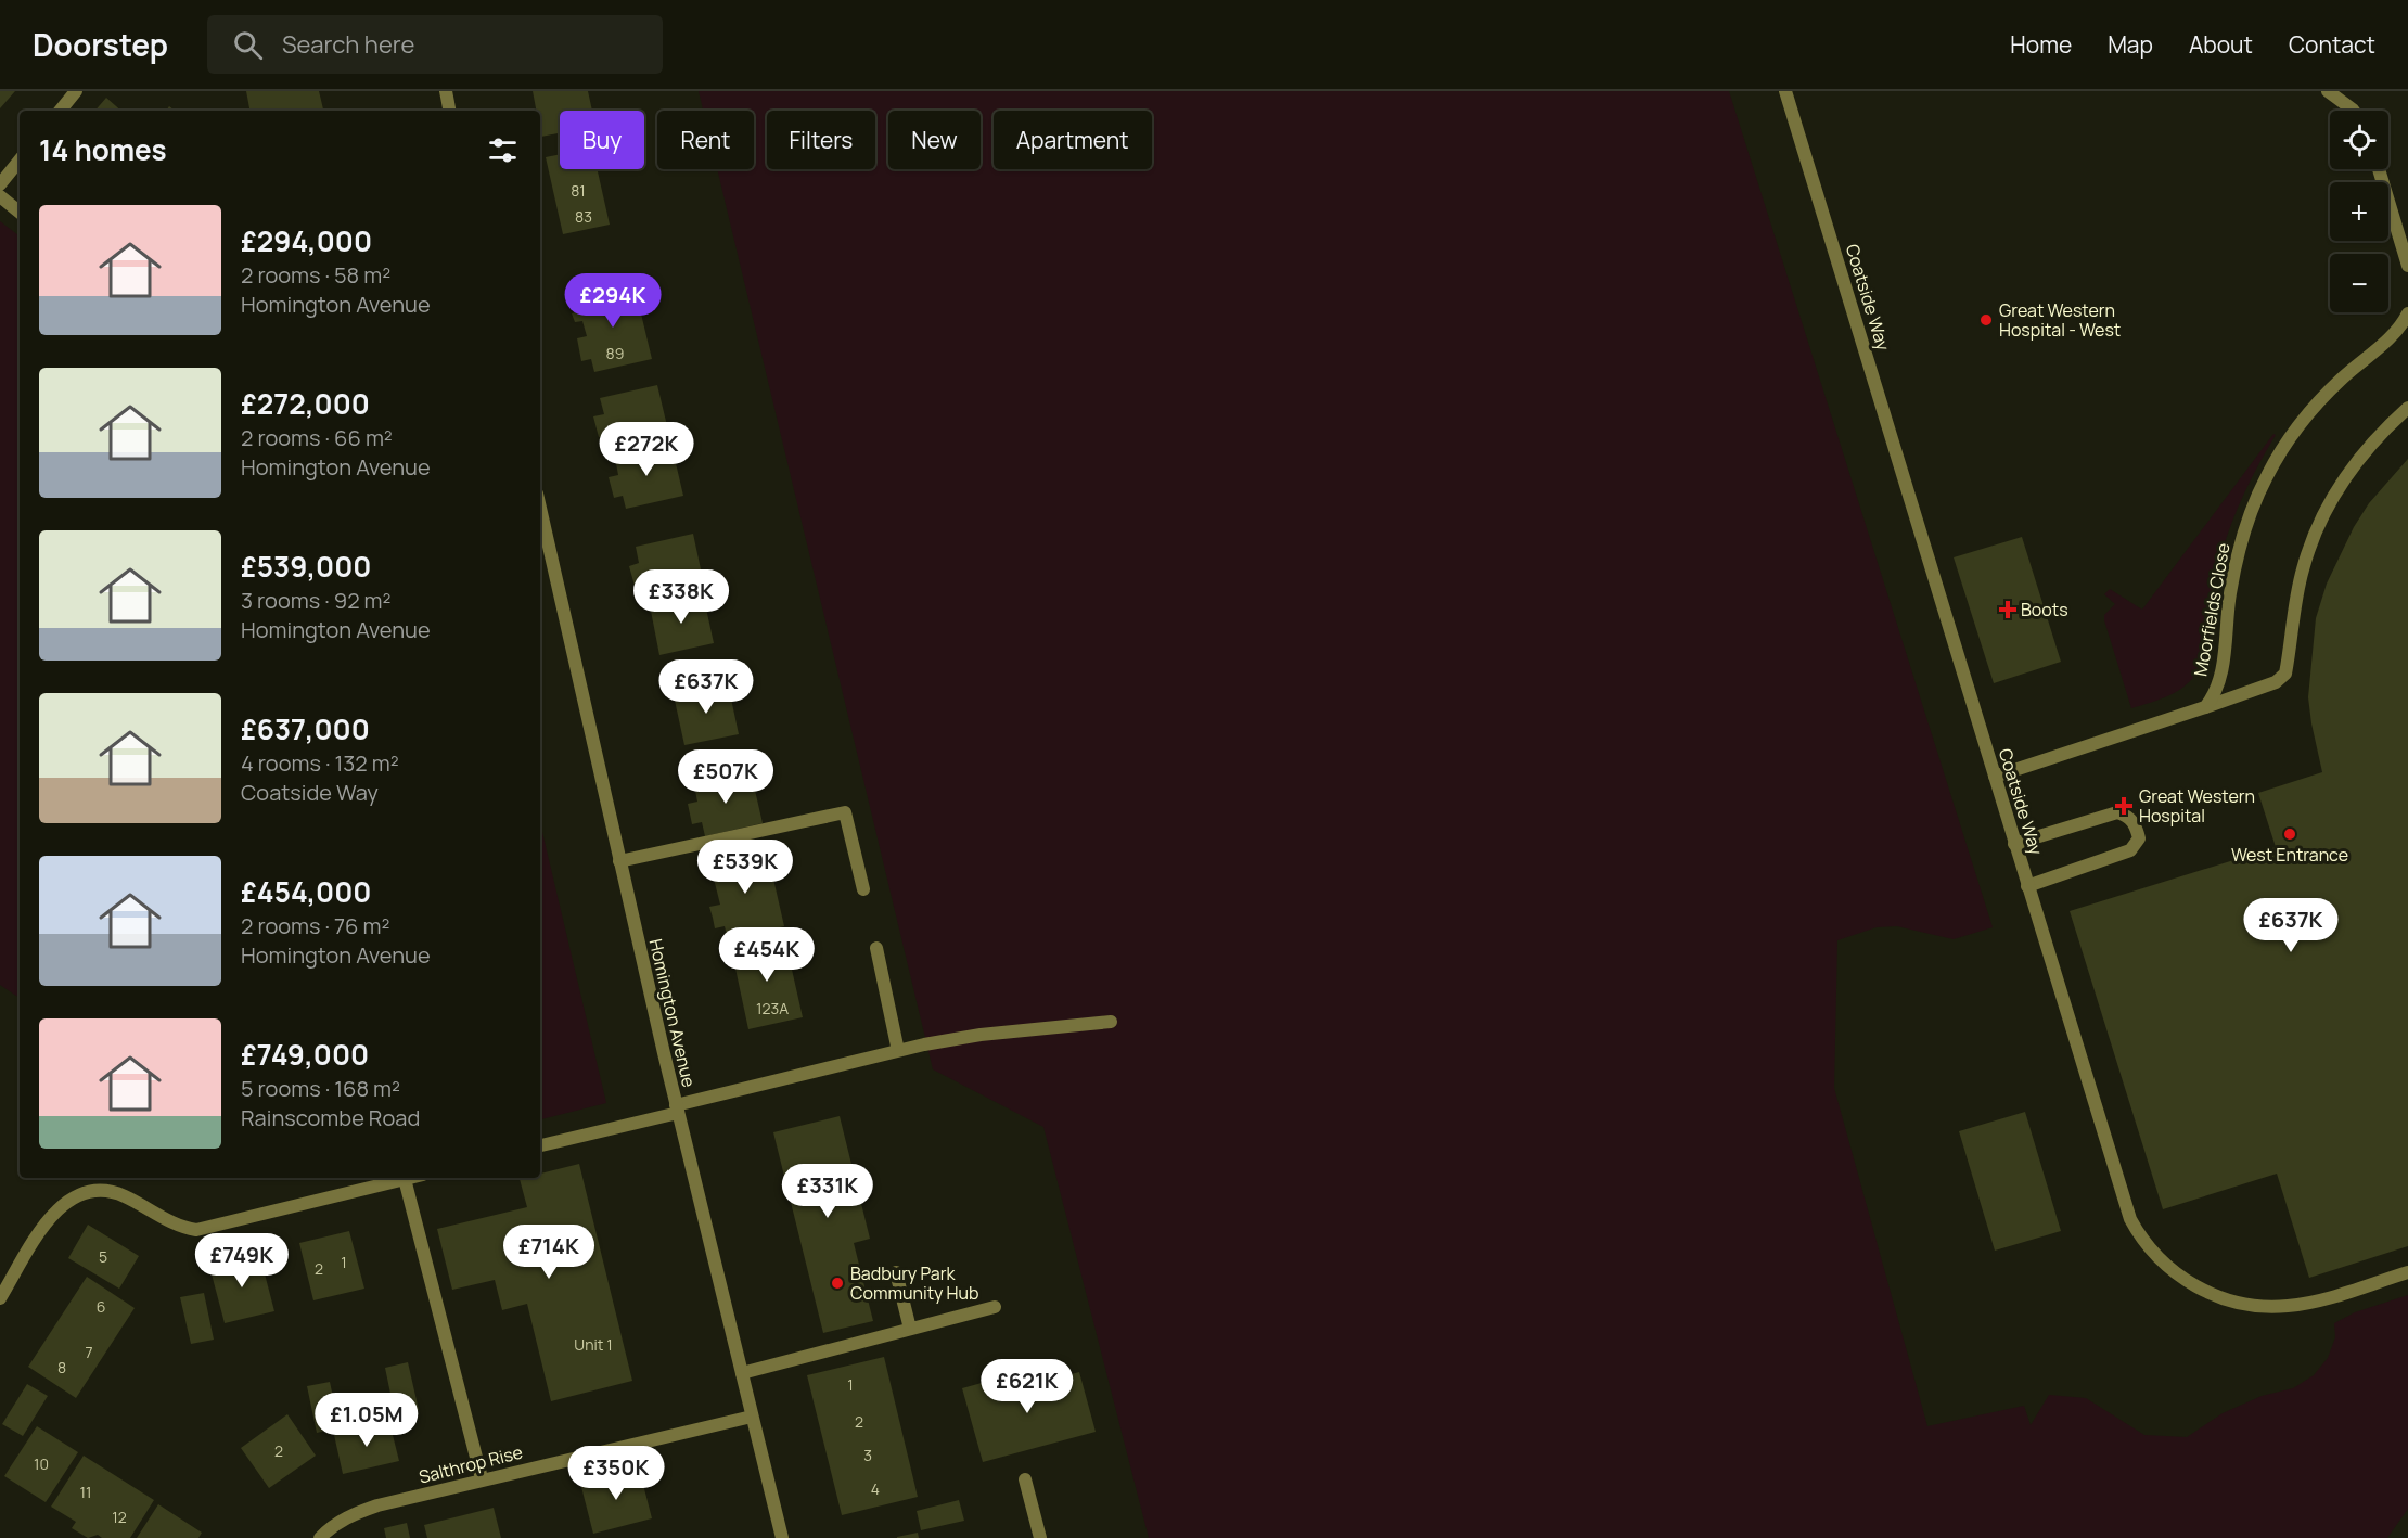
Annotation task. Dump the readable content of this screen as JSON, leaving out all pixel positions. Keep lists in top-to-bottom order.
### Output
{
  "streets": {
    "street": [
      "Coatside Way",
      "Moorfields Close",
      "Homington Avenue",
      "Salthrop Rise"
    ]
  },
  "crossings": [
    ["Homington Avenue", "Salthrop Rise"]
  ],
  "places": {
    "other": ["Great Western Hospital - West", "West Entrance", "Badbury Park Community Hub"],
    "health": ["Boots", "Great Western Hospital"]
  },
  "house_numbers": [
    "81",
    "83",
    "89",
    "123A",
    "5",
    "1",
    "2",
    "6",
    "Unit 1",
    "7",
    "8",
    "1",
    "2",
    "2",
    "3",
    "10",
    "4",
    "11",
    "12"
  ],
  "page": {
    "header": "Doorstep",
    "search": "Search here",
    "nav": [
      "Home",
      "Map",
      "About",
      "Contact"
    ],
    "map_buttons": ["+", "−"],
    "chip": [
      "Buy",
      "Rent",
      "Filters",
      "New",
      "Apartment"
    ],
    "heading": "14 homes",
    "list": [
      {
        "name": "£294,000",
        "note": "2 rooms · 58 m² · Homington Avenue"
      },
      {
        "name": "£272,000",
        "note": "2 rooms · 66 m² · Homington Avenue"
      },
      {
        "name": "£539,000",
        "note": "3 rooms · 92 m² · Homington Avenue"
      },
      {
        "name": "£637,000",
        "note": "4 rooms · 132 m² · Coatside Way"
      },
      {
        "name": "£454,000",
        "note": "2 rooms · 76 m² · Homington Avenue"
      },
      {
        "name": "£749,000",
        "note": "5 rooms · 168 m² · Rainscombe Road"
      }
    ],
    "price": [
      "£294K",
      "£272K",
      "£338K",
      "£637K",
      "£507K",
      "£539K",
      "£637K",
      "£454K",
      "£331K",
      "£714K",
      "£749K",
      "£621K",
      "£1.05M",
      "£350K"
    ]
  }
}
